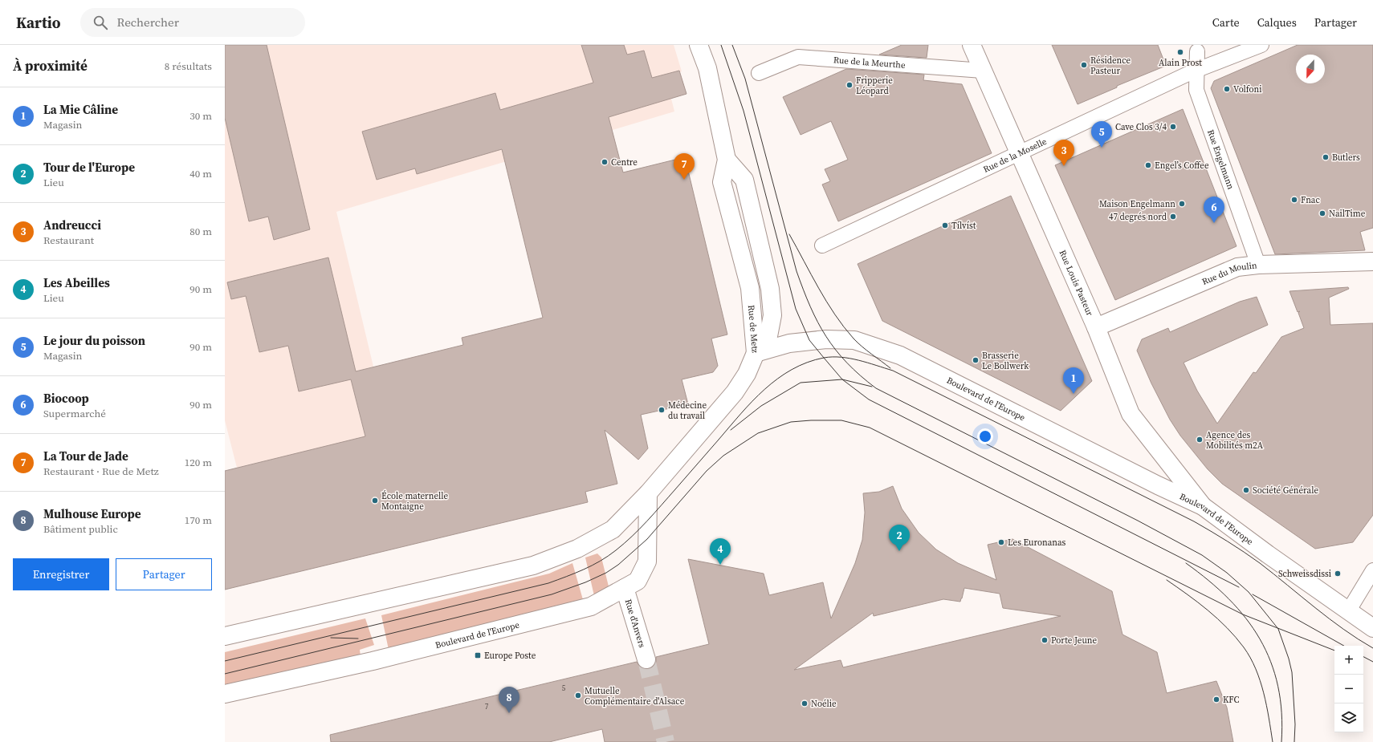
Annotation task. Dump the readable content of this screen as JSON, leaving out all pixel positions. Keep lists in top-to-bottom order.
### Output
{
  "streets": {
    "main road": [
      "Rue du Moulin",
      "Rue Louis Pasteur",
      "Rue de Metz",
      "Boulevard de l'Europe",
      "Rue d'Anvers"
    ],
    "street": ["Rue de la Meurthe", "Rue de la Moselle", "Rue Engelmann"]
  },
  "crossings": [
    ["Rue de la Meurthe", "Rue Louis Pasteur"],
    ["Rue de la Moselle", "Rue Engelmann"],
    ["Rue de la Moselle", "Rue Louis Pasteur"],
    ["Rue Engelmann", "Rue du Moulin"],
    ["Rue du Moulin", "Rue Louis Pasteur"],
    ["Rue Louis Pasteur", "Boulevard de l'Europe"],
    ["Rue de Metz", "Boulevard de l'Europe"],
    ["Boulevard de l'Europe", "Rue d'Anvers"]
  ],
  "places": {
    "other": [
      "Alain Prost",
      "Résidence Pasteur",
      "Fripperie Léopard",
      "Volfoni",
      "Cave Clos 3/4",
      "Butlers",
      "Centre",
      "Engel’s Coffee",
      "Fnac",
      "Maison Engelmann",
      "NailTime",
      "47 degrés nord",
      "Tílvíst",
      "Brasserie Le Bollwerk",
      "Médecine du travail",
      "Agence des Mobilités m2A",
      "Société Générale",
      "École maternelle Montaigne",
      "Les Euronanas",
      "Schweissdissi",
      "Porte Jeune",
      "Mutuelle Complémentaire d'Alsace",
      "KFC",
      "Noélie"
    ],
    "transit": ["Europe Poste"]
  },
  "house_numbers": ["5", "7"],
  "north": "bottom",
  "page": {
    "header": "Kartio",
    "search": "Rechercher",
    "nav": ["Carte", "Calques", "Partager"],
    "heading": ["À proximité", "8 résultats"],
    "list": [
      {
        "mark": "1",
        "name": "La Mie Câline",
        "note": "Magasin",
        "value": "30 m"
      },
      {
        "mark": "2",
        "name": "Tour de l'Europe",
        "note": "Lieu",
        "value": "40 m"
      },
      {
        "mark": "3",
        "name": "Andreucci",
        "note": "Restaurant",
        "value": "80 m"
      },
      {
        "mark": "4",
        "name": "Les Abeilles",
        "note": "Lieu",
        "value": "90 m"
      },
      {
        "mark": "5",
        "name": "Le jour du poisson",
        "note": "Magasin",
        "value": "90 m"
      },
      {
        "mark": "6",
        "name": "Biocoop",
        "note": "Supermarché",
        "value": "90 m"
      },
      {
        "mark": "7",
        "name": "La Tour de Jade",
        "note": "Restaurant · Rue de Metz",
        "value": "120 m"
      },
      {
        "mark": "8",
        "name": "Mulhouse Europe",
        "note": "Bâtiment public",
        "value": "170 m"
      }
    ],
    "pins": [
      "5",
      "3",
      "7",
      "6",
      "1",
      "2",
      "4",
      "8"
    ],
    "buttons": ["Enregistrer", "Partager"],
    "map_buttons": ["+", "−"]
  }
}
